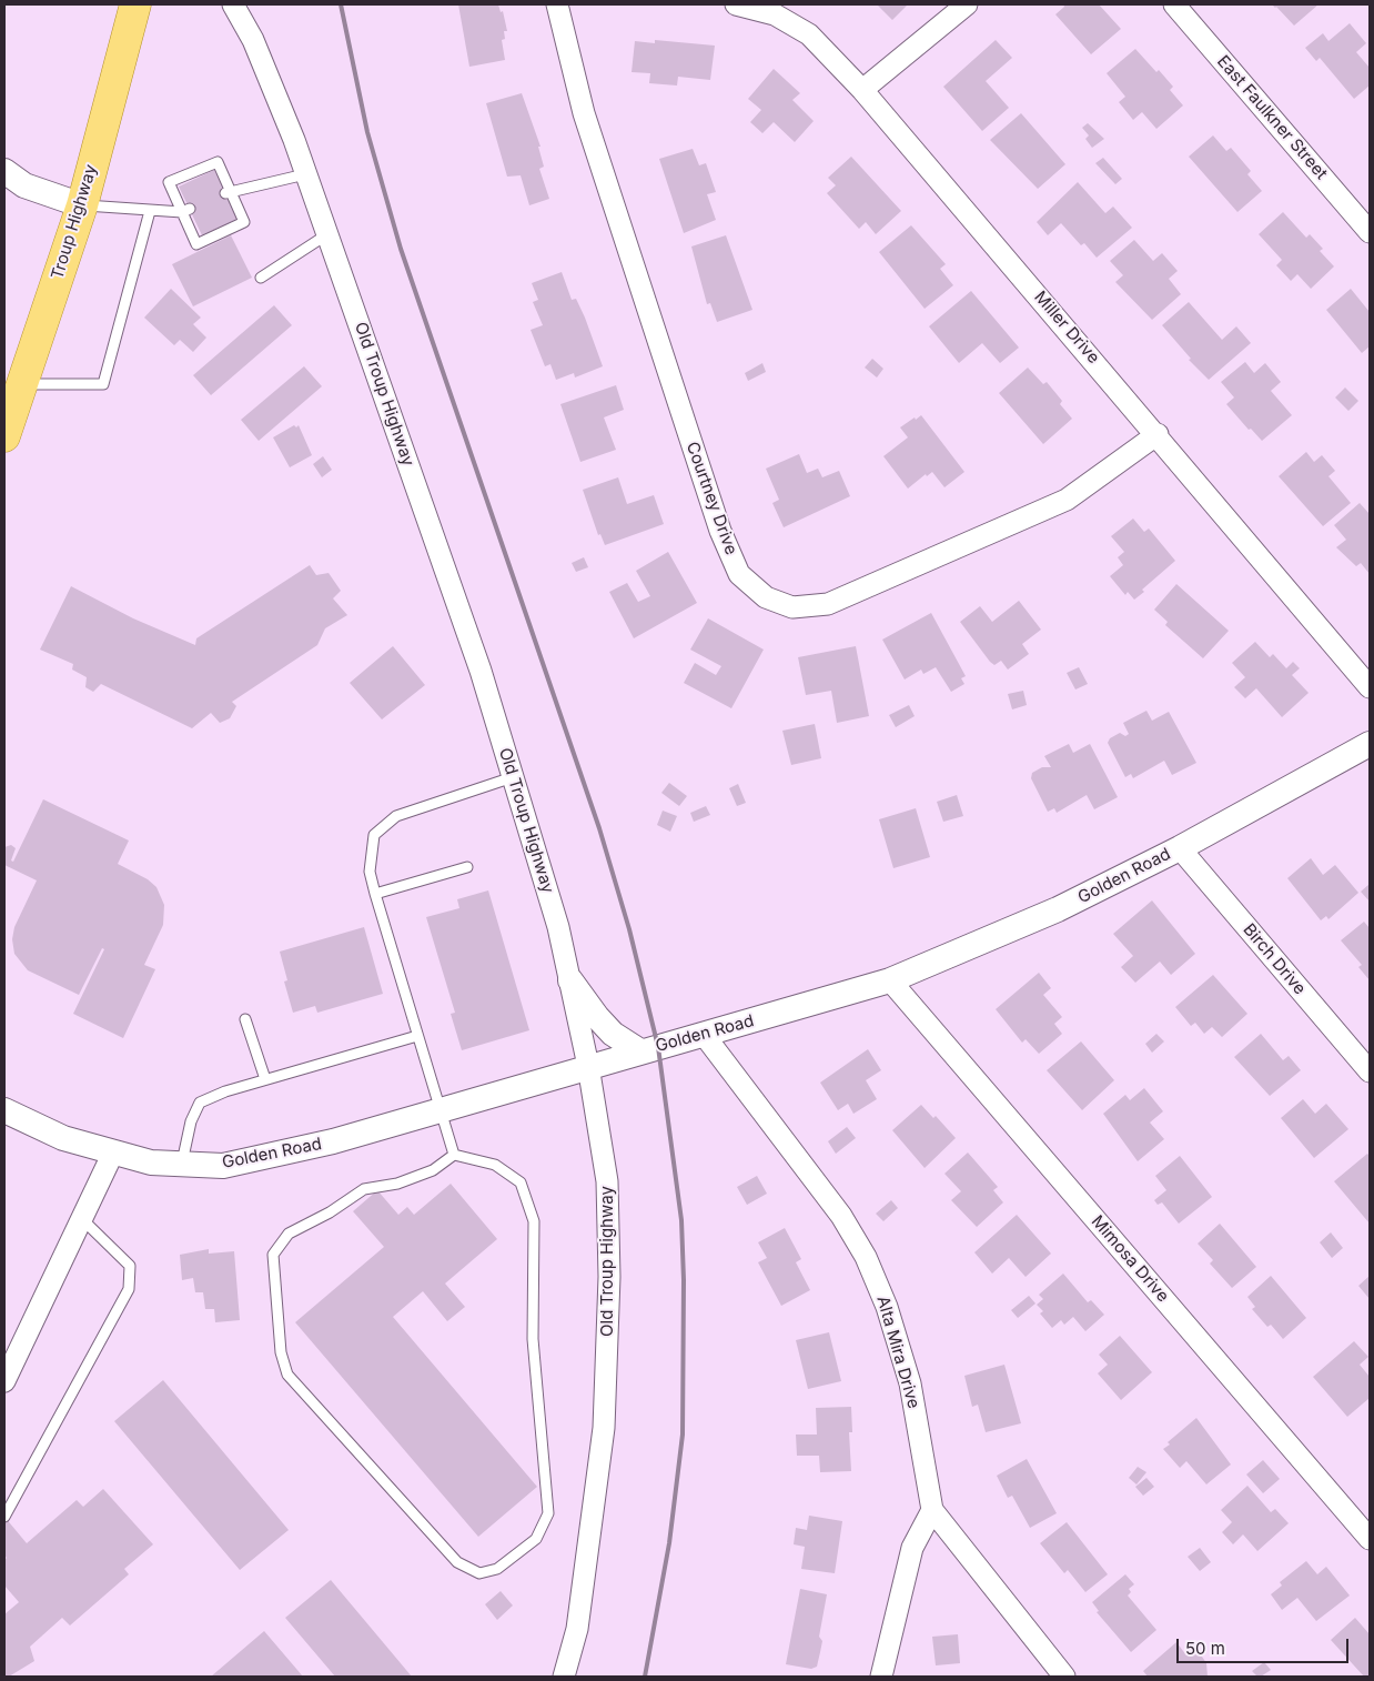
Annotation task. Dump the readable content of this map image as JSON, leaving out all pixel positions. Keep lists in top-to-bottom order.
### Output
{
  "streets": {
    "main road": ["Troup Highway"],
    "street": [
      "East Faulkner Street",
      "Miller Drive",
      "Old Troup Highway",
      "Courtney Drive",
      "Golden Road",
      "Birch Drive",
      "Mimosa Drive",
      "Alta Mira Drive"
    ]
  },
  "crossings": [
    ["Miller Drive", "Courtney Drive"],
    ["Old Troup Highway", "Golden Road"],
    ["Golden Road", "Birch Drive"],
    ["Golden Road", "Mimosa Drive"],
    ["Golden Road", "Alta Mira Drive"]
  ],
  "scale_bar": "50 m"
}
